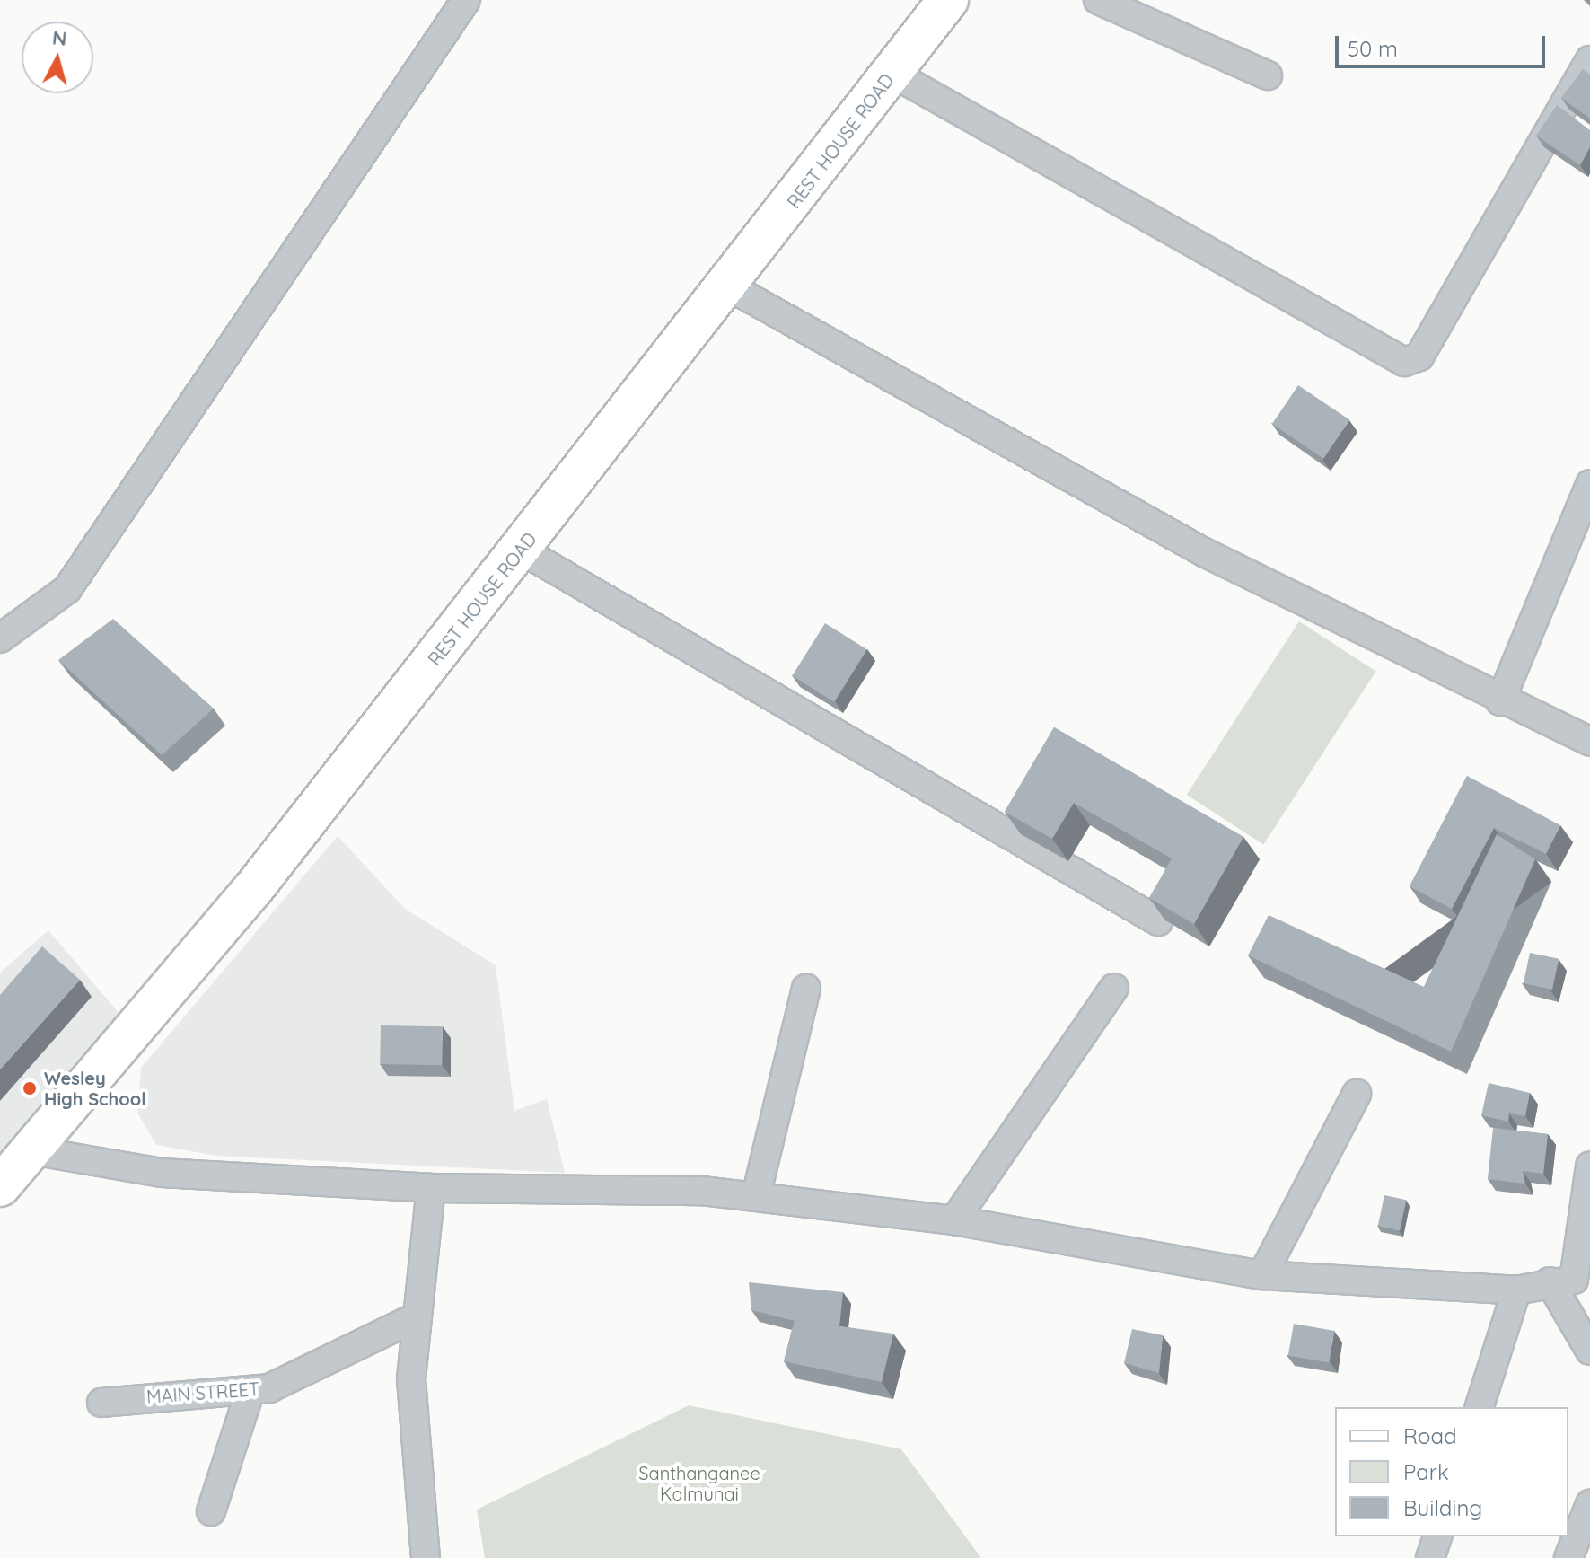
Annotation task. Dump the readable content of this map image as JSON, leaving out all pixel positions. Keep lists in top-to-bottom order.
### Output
{
  "streets": {
    "main road": ["REST HOUSE ROAD"],
    "street": ["MAIN STREET"]
  },
  "parks": ["Santhanganee Kalmunai"],
  "places": ["Wesley High School"],
  "legend": ["Road", "Park", "Building"],
  "scale_bar": "50 m",
  "north": "top"
}
